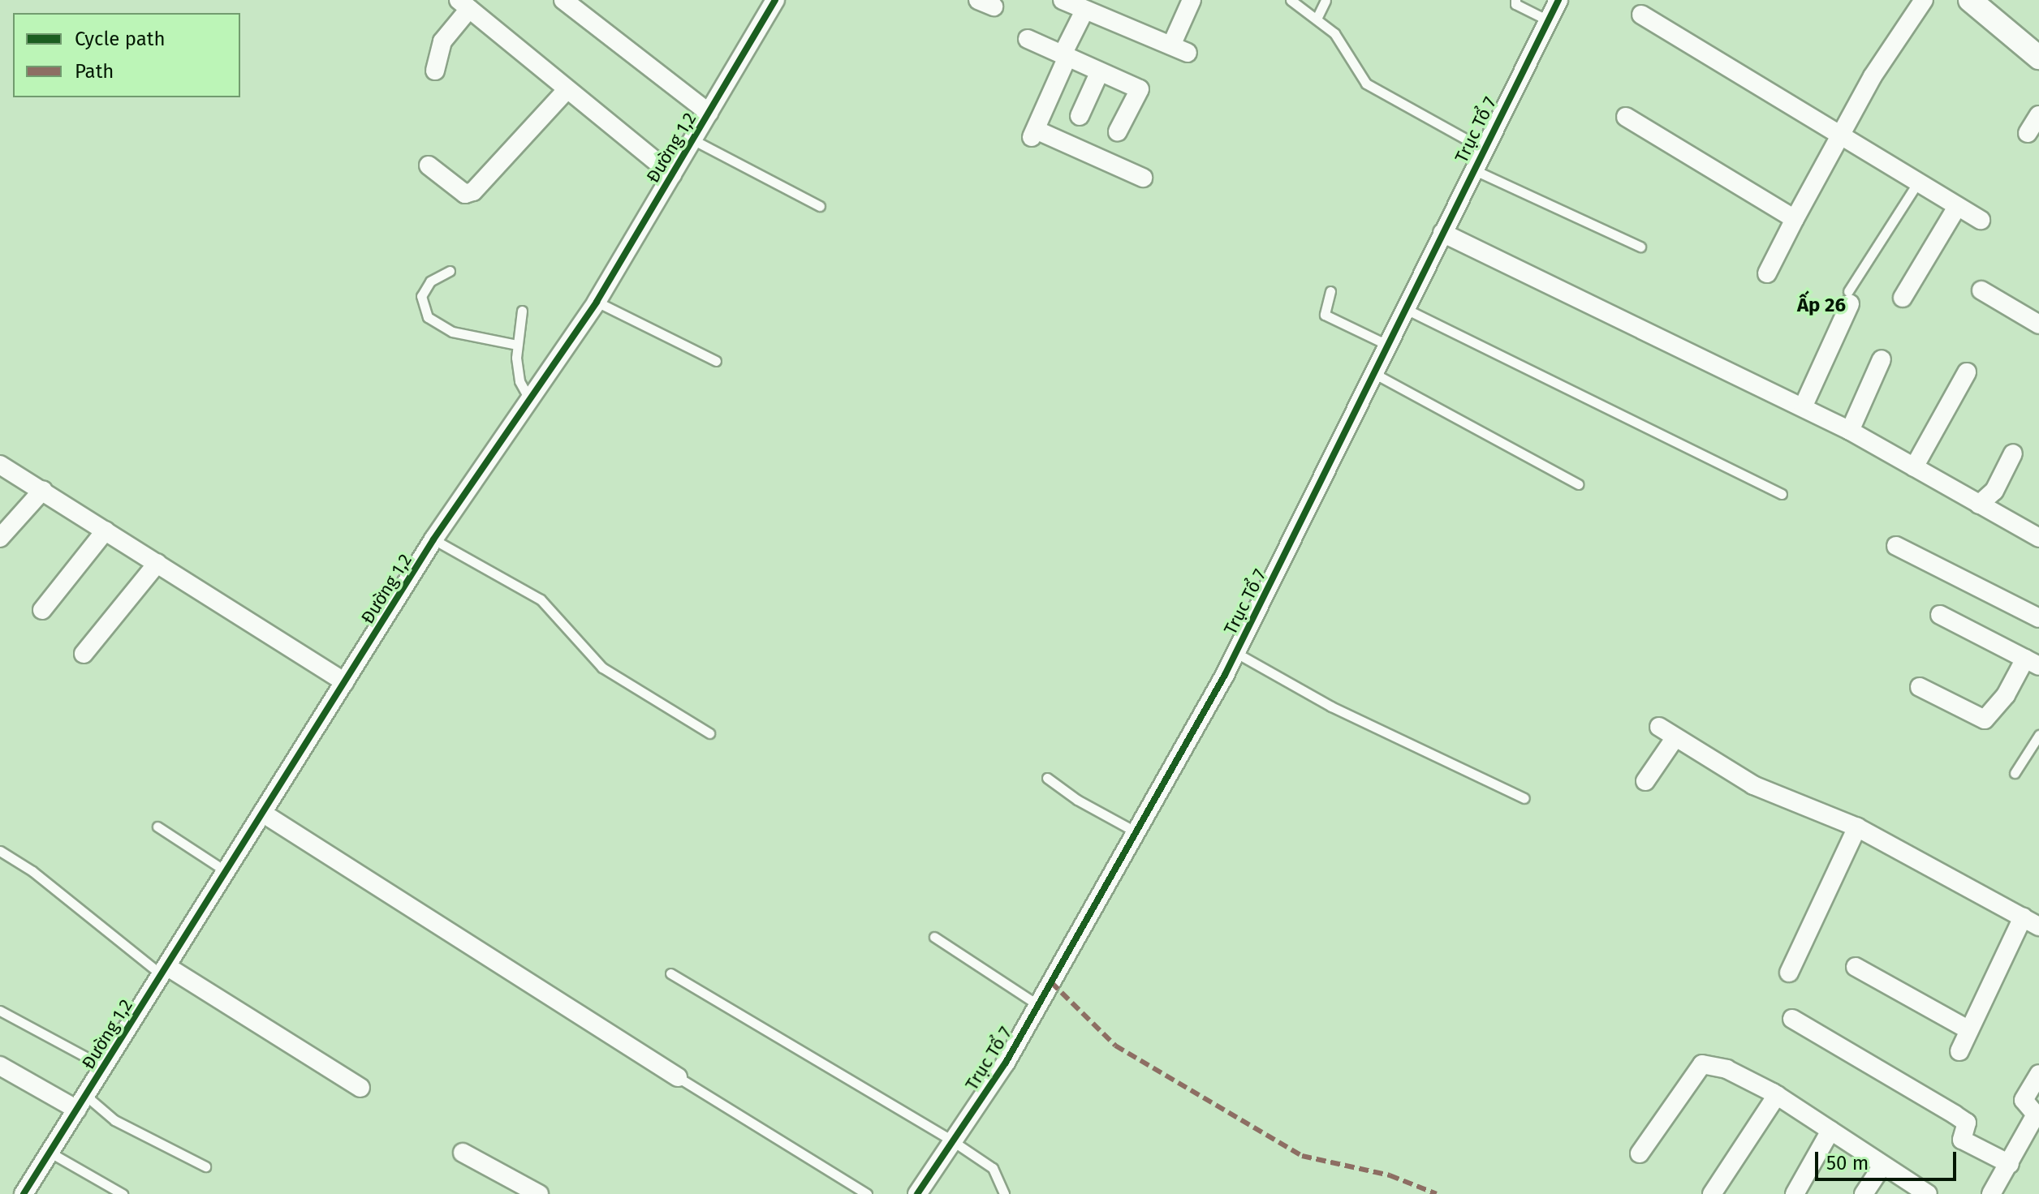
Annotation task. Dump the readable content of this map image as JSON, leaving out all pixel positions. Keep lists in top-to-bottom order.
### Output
{
  "streets": {
    "street": ["Trục Tổ 7", "Đường 1,2"]
  },
  "districts": ["Ấp 26"],
  "legend": ["Cycle path", "Path"],
  "scale_bar": "50 m"
}
